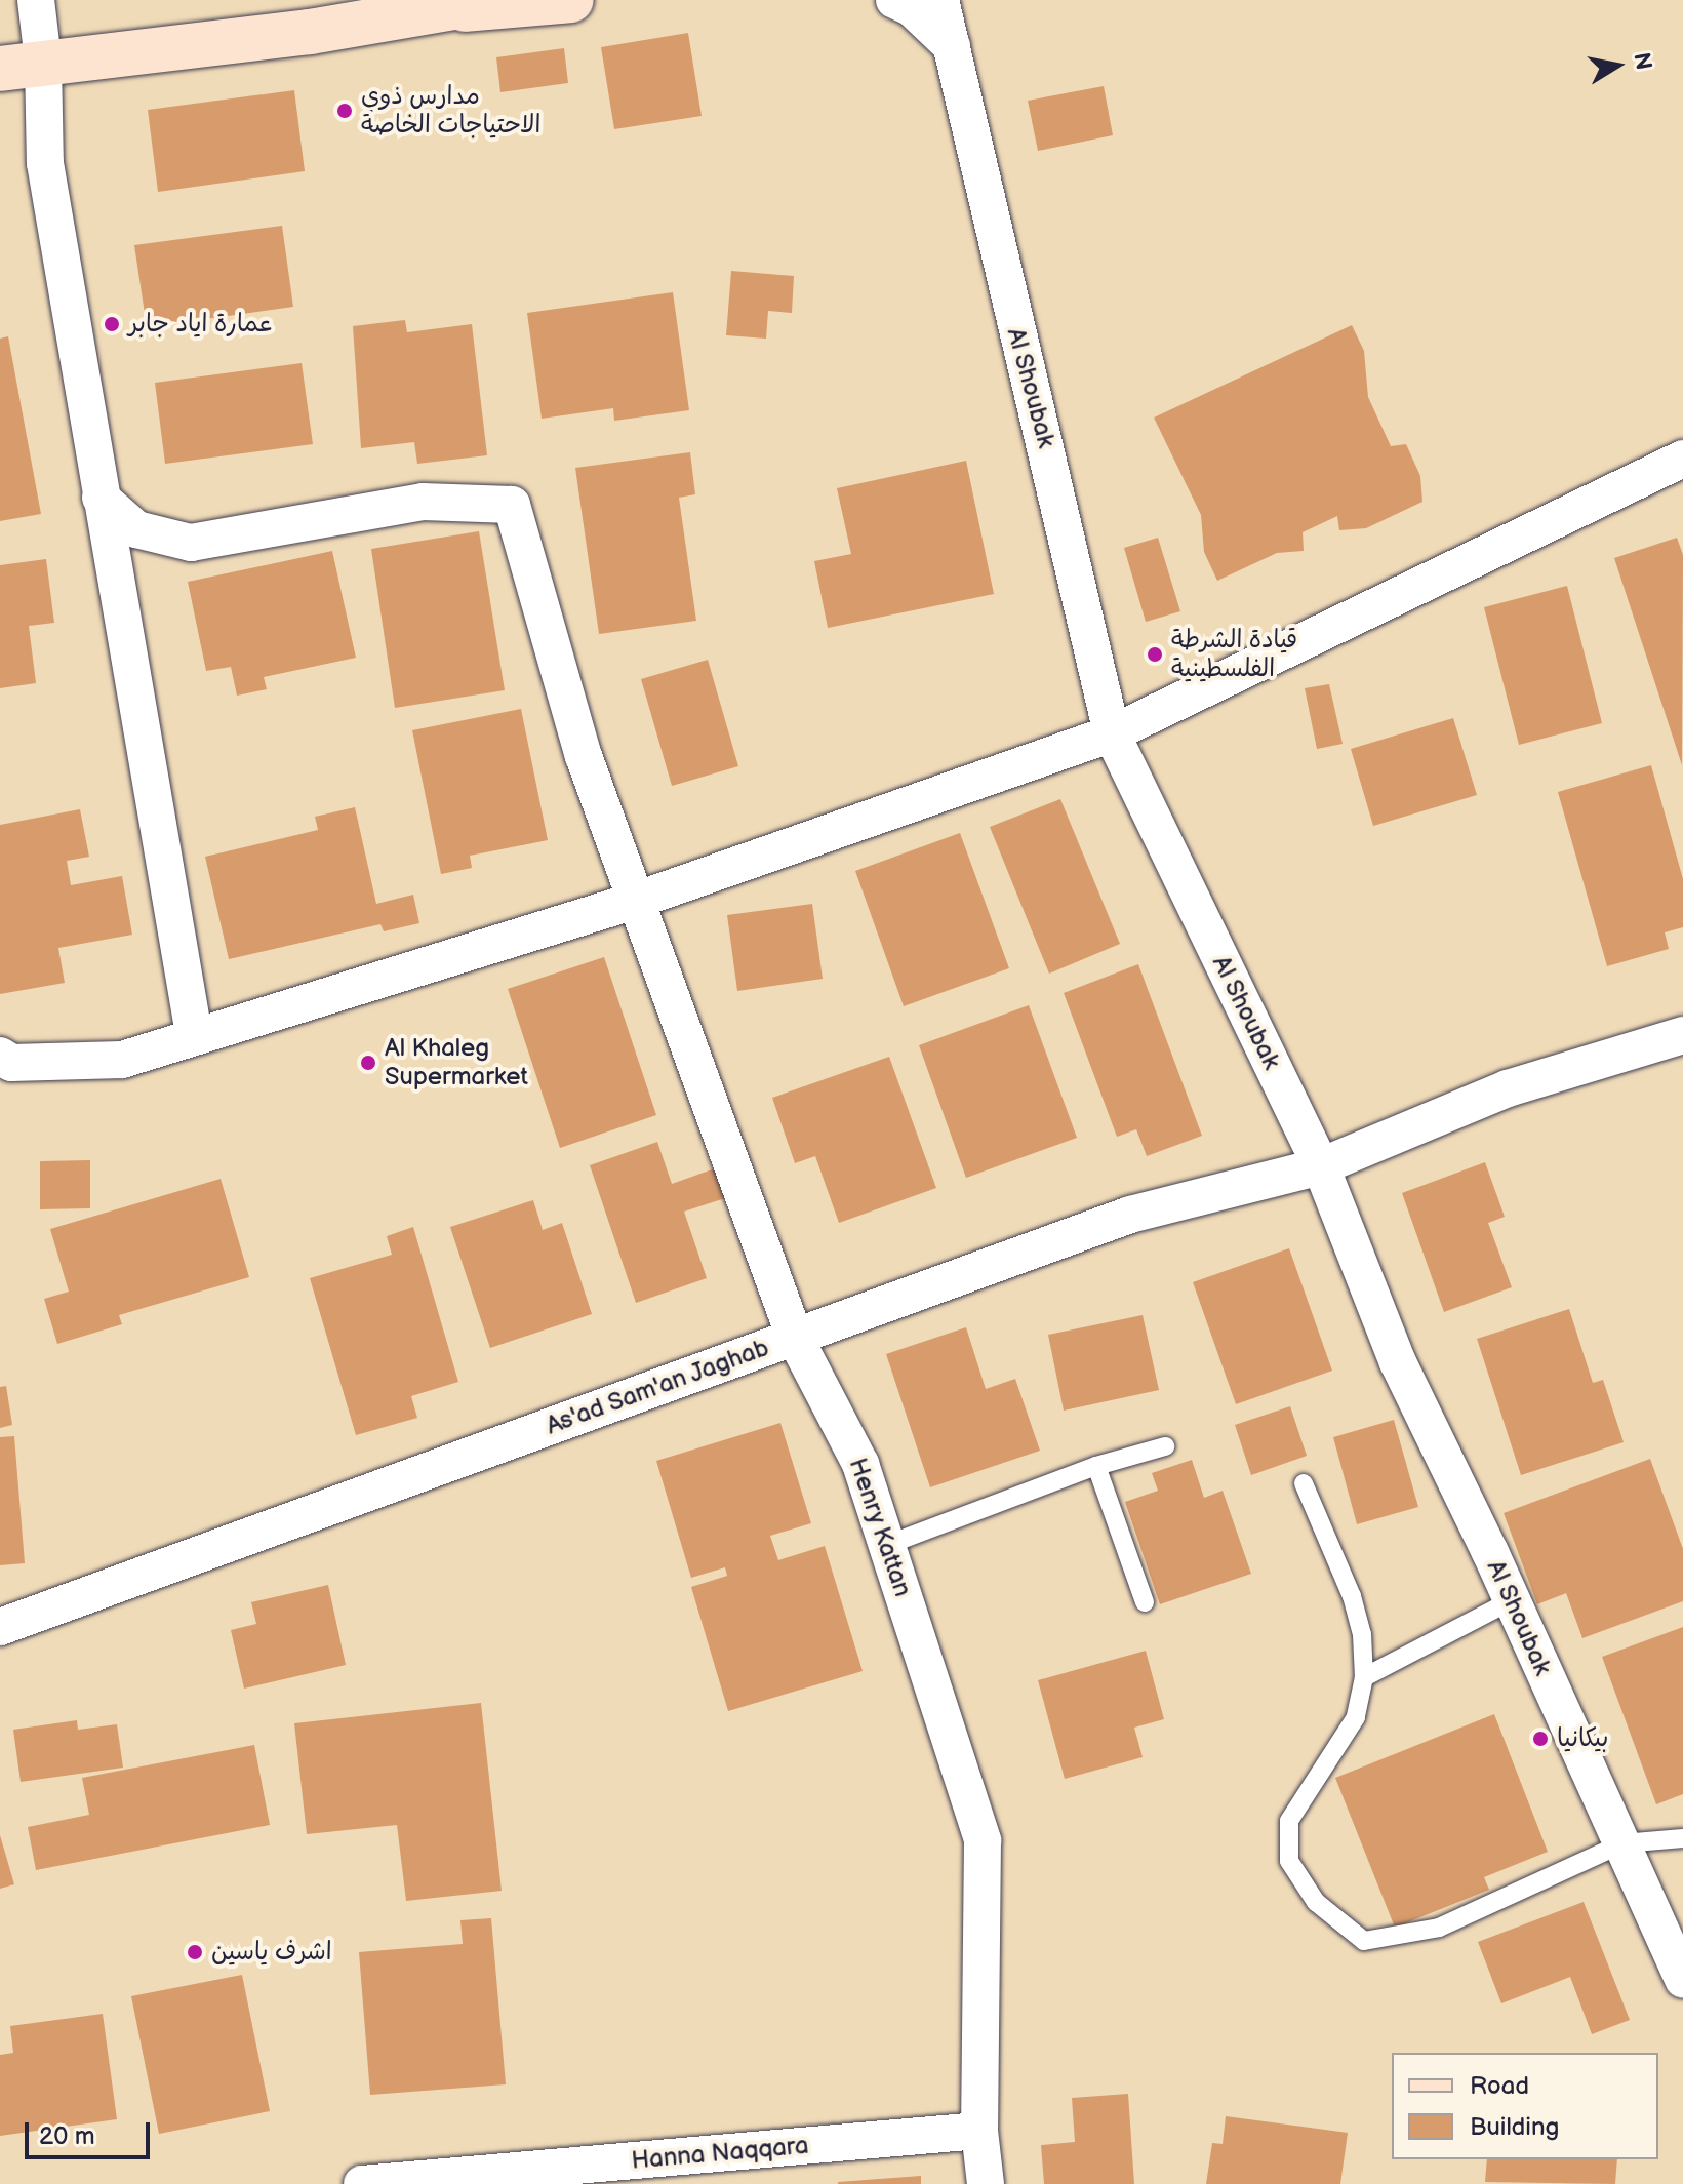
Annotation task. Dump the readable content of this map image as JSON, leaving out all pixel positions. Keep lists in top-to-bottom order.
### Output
{
  "streets": {
    "street": [
      "Al Shoubak",
      "As'ad Sam'an Jaghab",
      "Henry Kattan",
      "Hanna Naqqara"
    ]
  },
  "crossings": [
    ["Al Shoubak", "As'ad Sam'an Jaghab"],
    ["As'ad Sam'an Jaghab", "Henry Kattan"],
    ["Henry Kattan", "Hanna Naqqara"]
  ],
  "places": [
    "مدارس ذوي الاحتياجات الخاصة",
    "عمارة اياد جابر",
    "قيادة الشرطة الفلسطينية",
    "Al Khaleg Supermarket",
    "بيكانيا",
    "اشرف ياسين"
  ],
  "legend": ["Road", "Building"],
  "scale_bar": "20 m",
  "north": "right"
}
